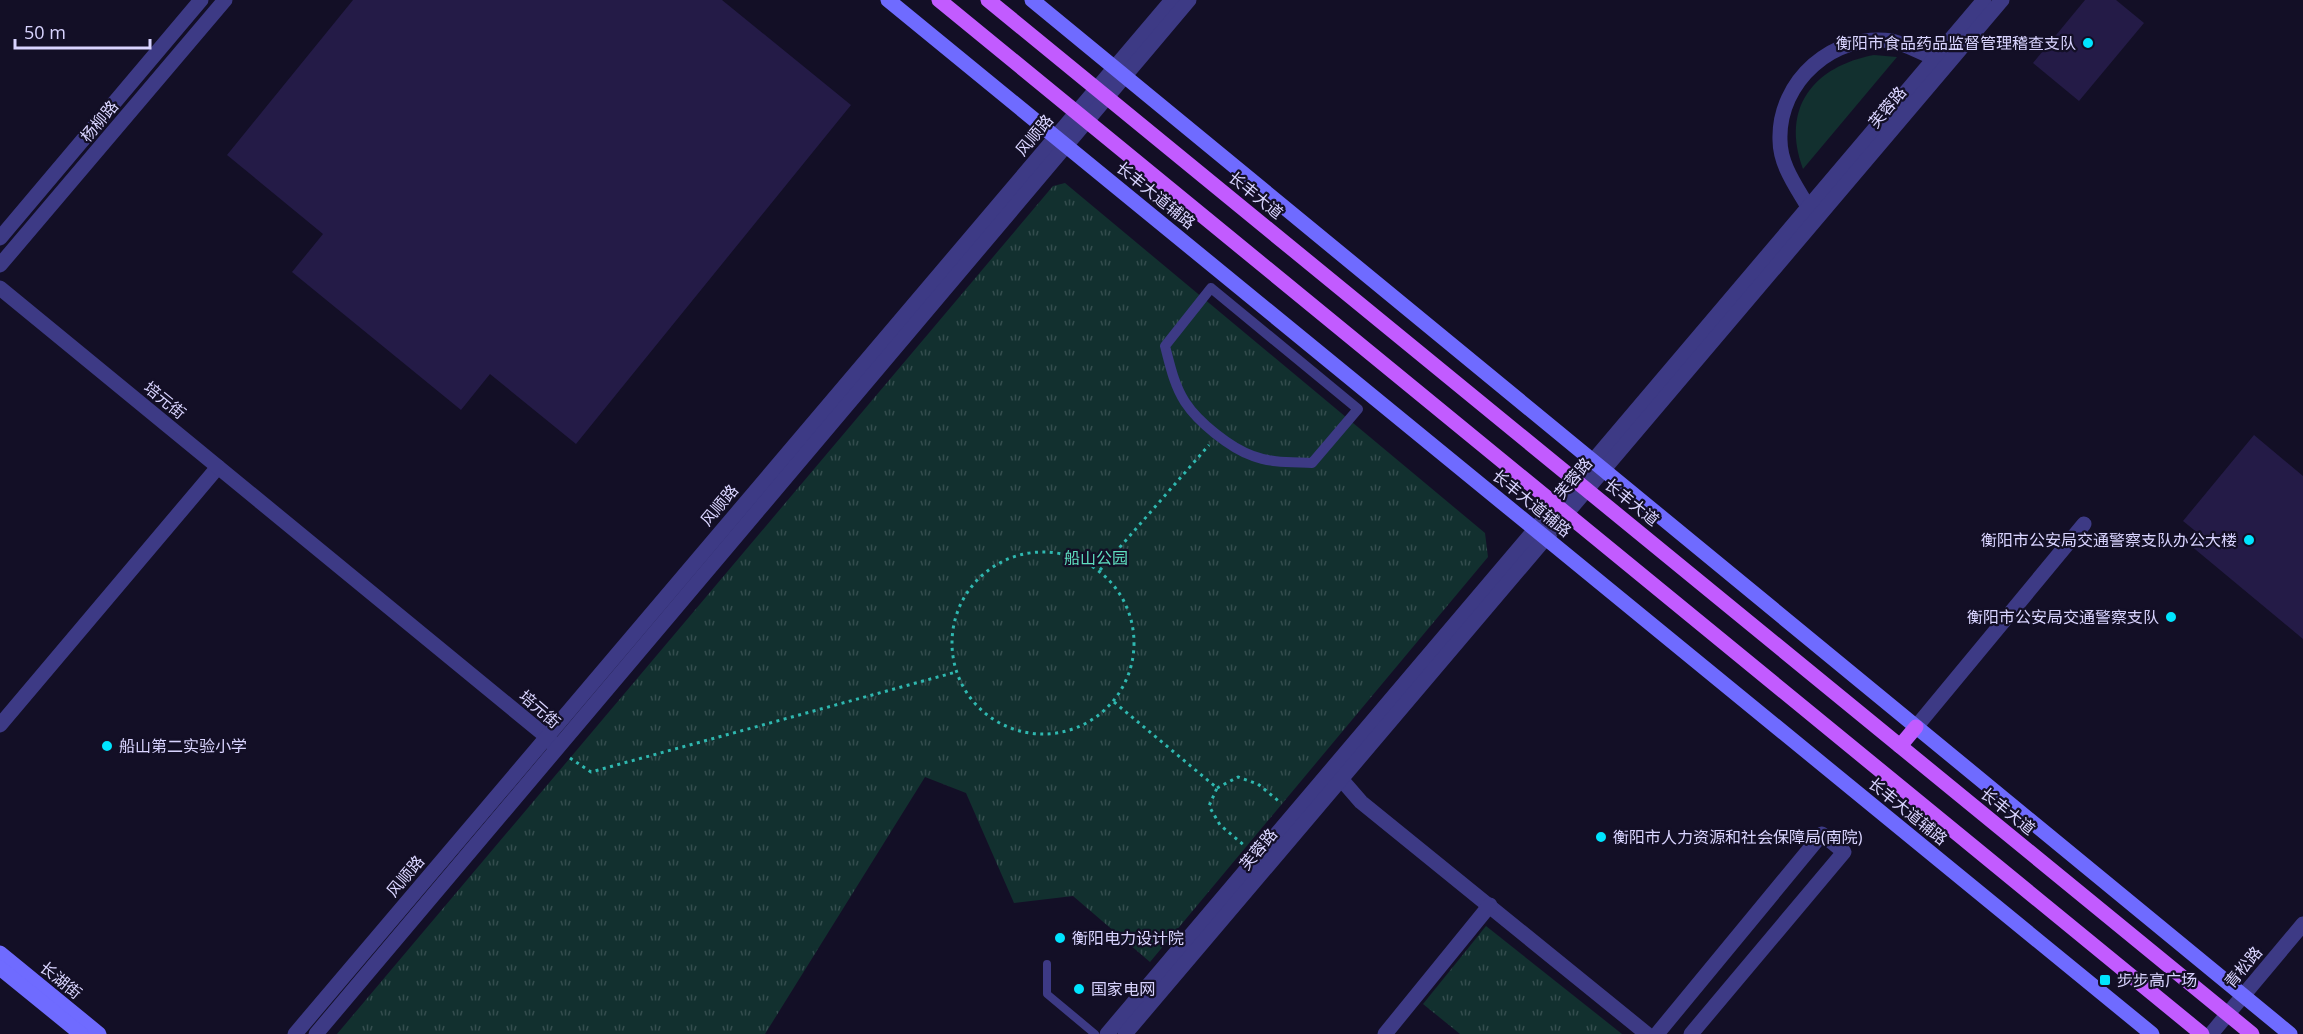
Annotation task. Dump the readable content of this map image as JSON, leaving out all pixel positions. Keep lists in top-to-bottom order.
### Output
{
  "streets": {
    "main road": ["长丰大道辅路", "长丰大道", "长湖街"],
    "street": [
      "芙蓉路",
      "杨柳路",
      "风顺路",
      "培元街",
      "青松路"
    ]
  },
  "crossings": [
    ["芙蓉路", "长丰大道辅路"],
    ["芙蓉路", "长丰大道"],
    ["风顺路", "长丰大道辅路"],
    ["风顺路", "长丰大道"],
    ["风顺路", "培元街"],
    ["长丰大道", "青松路"]
  ],
  "parks": ["船山公园"],
  "places": {
    "other": [
      "衡阳市食品药品监督管理稽查支队",
      "衡阳市公安局交通警察支队办公大楼",
      "衡阳市公安局交通警察支队",
      "船山第二实验小学",
      "衡阳市人力资源和社会保障局(南院)",
      "衡阳电力设计院",
      "国家电网"
    ],
    "transit": ["步步高广场"]
  },
  "scale_bar": "50 m"
}
